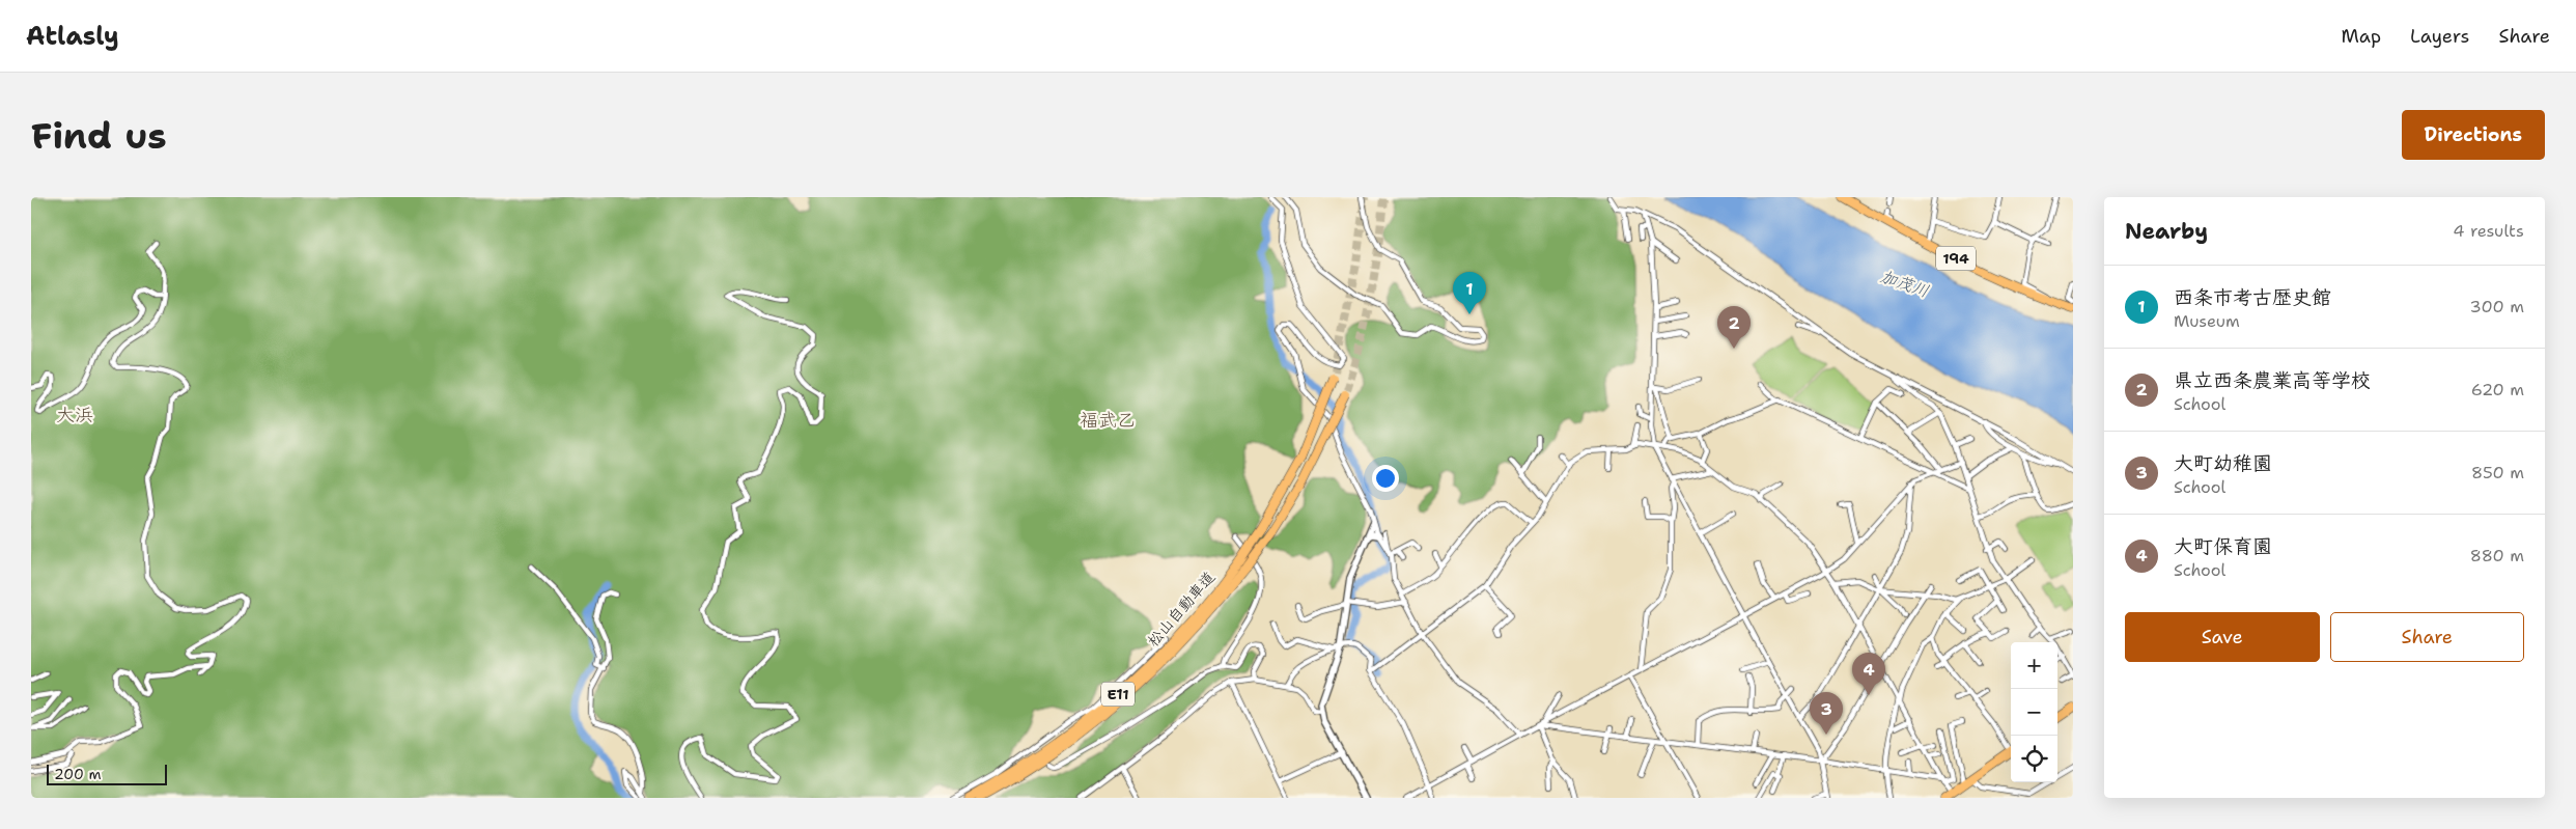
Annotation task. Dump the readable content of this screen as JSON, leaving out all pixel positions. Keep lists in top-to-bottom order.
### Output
{
  "streets": {
    "highway": ["194", "松山自動車道", "E11"]
  },
  "districts": ["大浜", "福武乙"],
  "water": ["加茂川"],
  "scale_bar": "200 m",
  "page": {
    "header": "Atlasly",
    "nav": ["Map", "Layers", "Share"],
    "buttons": [
      "Directions",
      ["Save", "Share"]
    ],
    "title": "Find us",
    "heading": ["Nearby", "4 results"],
    "list": [
      {
        "mark": "1",
        "name": "西条市考古歴史館",
        "note": "Museum",
        "value": "300 m"
      },
      {
        "mark": "2",
        "name": "県立西条農業高等学校",
        "note": "School",
        "value": "620 m"
      },
      {
        "mark": "3",
        "name": "大町幼稚園",
        "note": "School",
        "value": "850 m"
      },
      {
        "mark": "4",
        "name": "大町保育園",
        "note": "School",
        "value": "880 m"
      }
    ],
    "pins": [
      "1",
      "2",
      "4",
      "3"
    ],
    "map_buttons": ["+", "−"],
    "scale": "200 m"
  }
}
